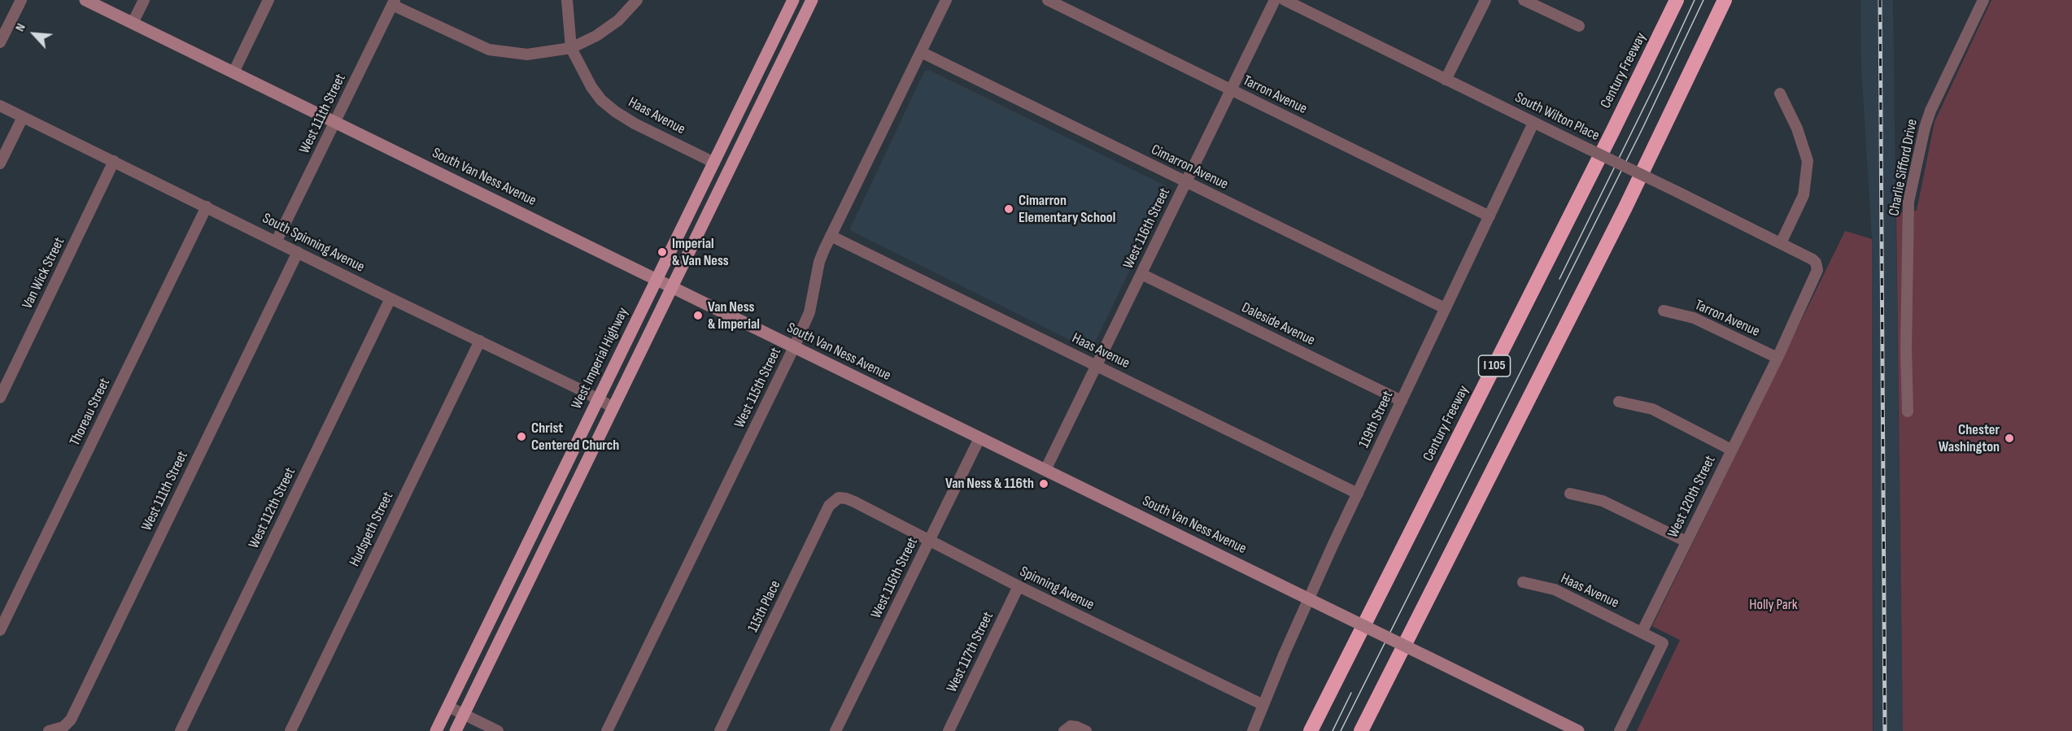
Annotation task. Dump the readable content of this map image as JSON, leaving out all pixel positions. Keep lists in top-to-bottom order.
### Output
{
  "streets": {
    "highway": ["Century Freeway", "I 105"],
    "main road": ["South Van Ness Avenue", "West Imperial Highway"],
    "street": [
      "Tarron Avenue",
      "West 111th Street",
      "Haas Avenue",
      "South Wilton Place",
      "Cimarron Avenue",
      "Charlie Sifford Drive",
      "West 116th Street",
      "South Spinning Avenue",
      "Van Wick Street",
      "Daleside Avenue",
      "West 115th Street",
      "Thoreau Street",
      "119th Street",
      "West 120th Street",
      "West 112th Street",
      "Hudspeth Street",
      "Spinning Avenue",
      "115th Place",
      "West 117th Street"
    ]
  },
  "crossings": [
    ["Tarron Avenue", "West 116th Street"],
    ["Tarron Avenue", "119th Street"],
    ["Tarron Avenue", "West 120th Street"],
    ["West 111th Street", "South Van Ness Avenue"],
    ["West 111th Street", "South Spinning Avenue"],
    ["Haas Avenue", "West 116th Street"],
    ["Haas Avenue", "West Imperial Highway"],
    ["Haas Avenue", "West 115th Street"],
    ["Haas Avenue", "119th Street"],
    ["Haas Avenue", "West 120th Street"],
    ["South Wilton Place", "119th Street"],
    ["South Wilton Place", "West 120th Street"],
    ["Cimarron Avenue", "West 116th Street"],
    ["Cimarron Avenue", "West 115th Street"],
    ["Cimarron Avenue", "119th Street"],
    ["South Van Ness Avenue", "West 116th Street"],
    ["South Van Ness Avenue", "West Imperial Highway"],
    ["South Van Ness Avenue", "West 115th Street"],
    ["South Van Ness Avenue", "119th Street"],
    ["West 116th Street", "Daleside Avenue"],
    ["West 116th Street", "Spinning Avenue"],
    ["South Spinning Avenue", "Van Wick Street"],
    ["South Spinning Avenue", "West Imperial Highway"],
    ["South Spinning Avenue", "Thoreau Street"],
    ["South Spinning Avenue", "West 112th Street"],
    ["South Spinning Avenue", "Hudspeth Street"],
    ["Daleside Avenue", "119th Street"],
    ["119th Street", "Spinning Avenue"],
    ["Spinning Avenue", "115th Place"],
    ["Spinning Avenue", "West 117th Street"]
  ],
  "parks": ["Holly Park"],
  "places": [
    "Cimarron Elementary School",
    "Imperial & Van Ness",
    "Van Ness & Imperial",
    "Christ Centered Church",
    "Chester Washington",
    "Van Ness & 116th"
  ],
  "north": "top left"
}
